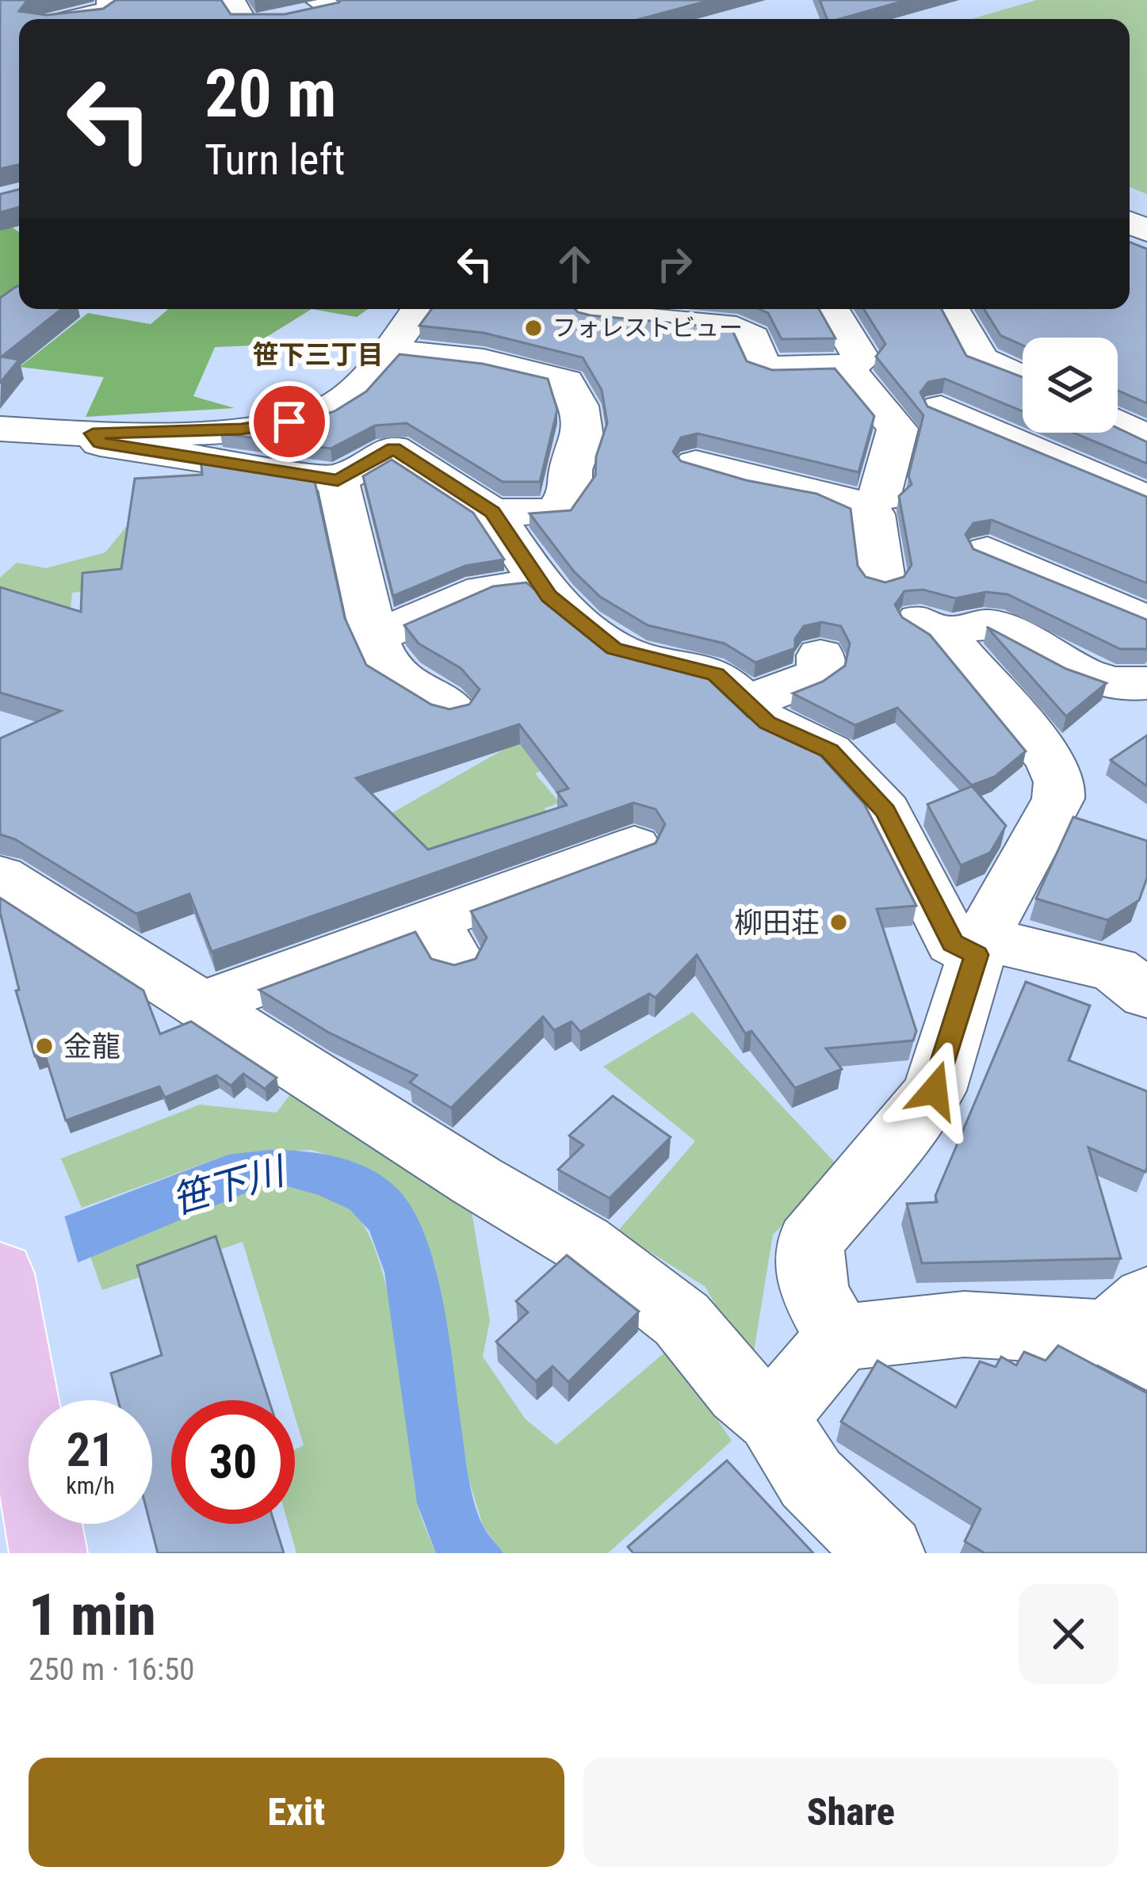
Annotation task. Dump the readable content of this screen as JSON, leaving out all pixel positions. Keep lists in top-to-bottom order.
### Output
{
  "districts": ["笹下三丁目"],
  "water": ["笹下川"],
  "places": ["フォレストビュー", "柳田荘", "金龍"],
  "page": {
    "turn": ["20 m", "Turn left"],
    "speed": "21 km/h",
    "limit": "30",
    "heading": ["1 min", "250 m · 16:50"],
    "buttons": ["Exit", "Share"]
  }
}
